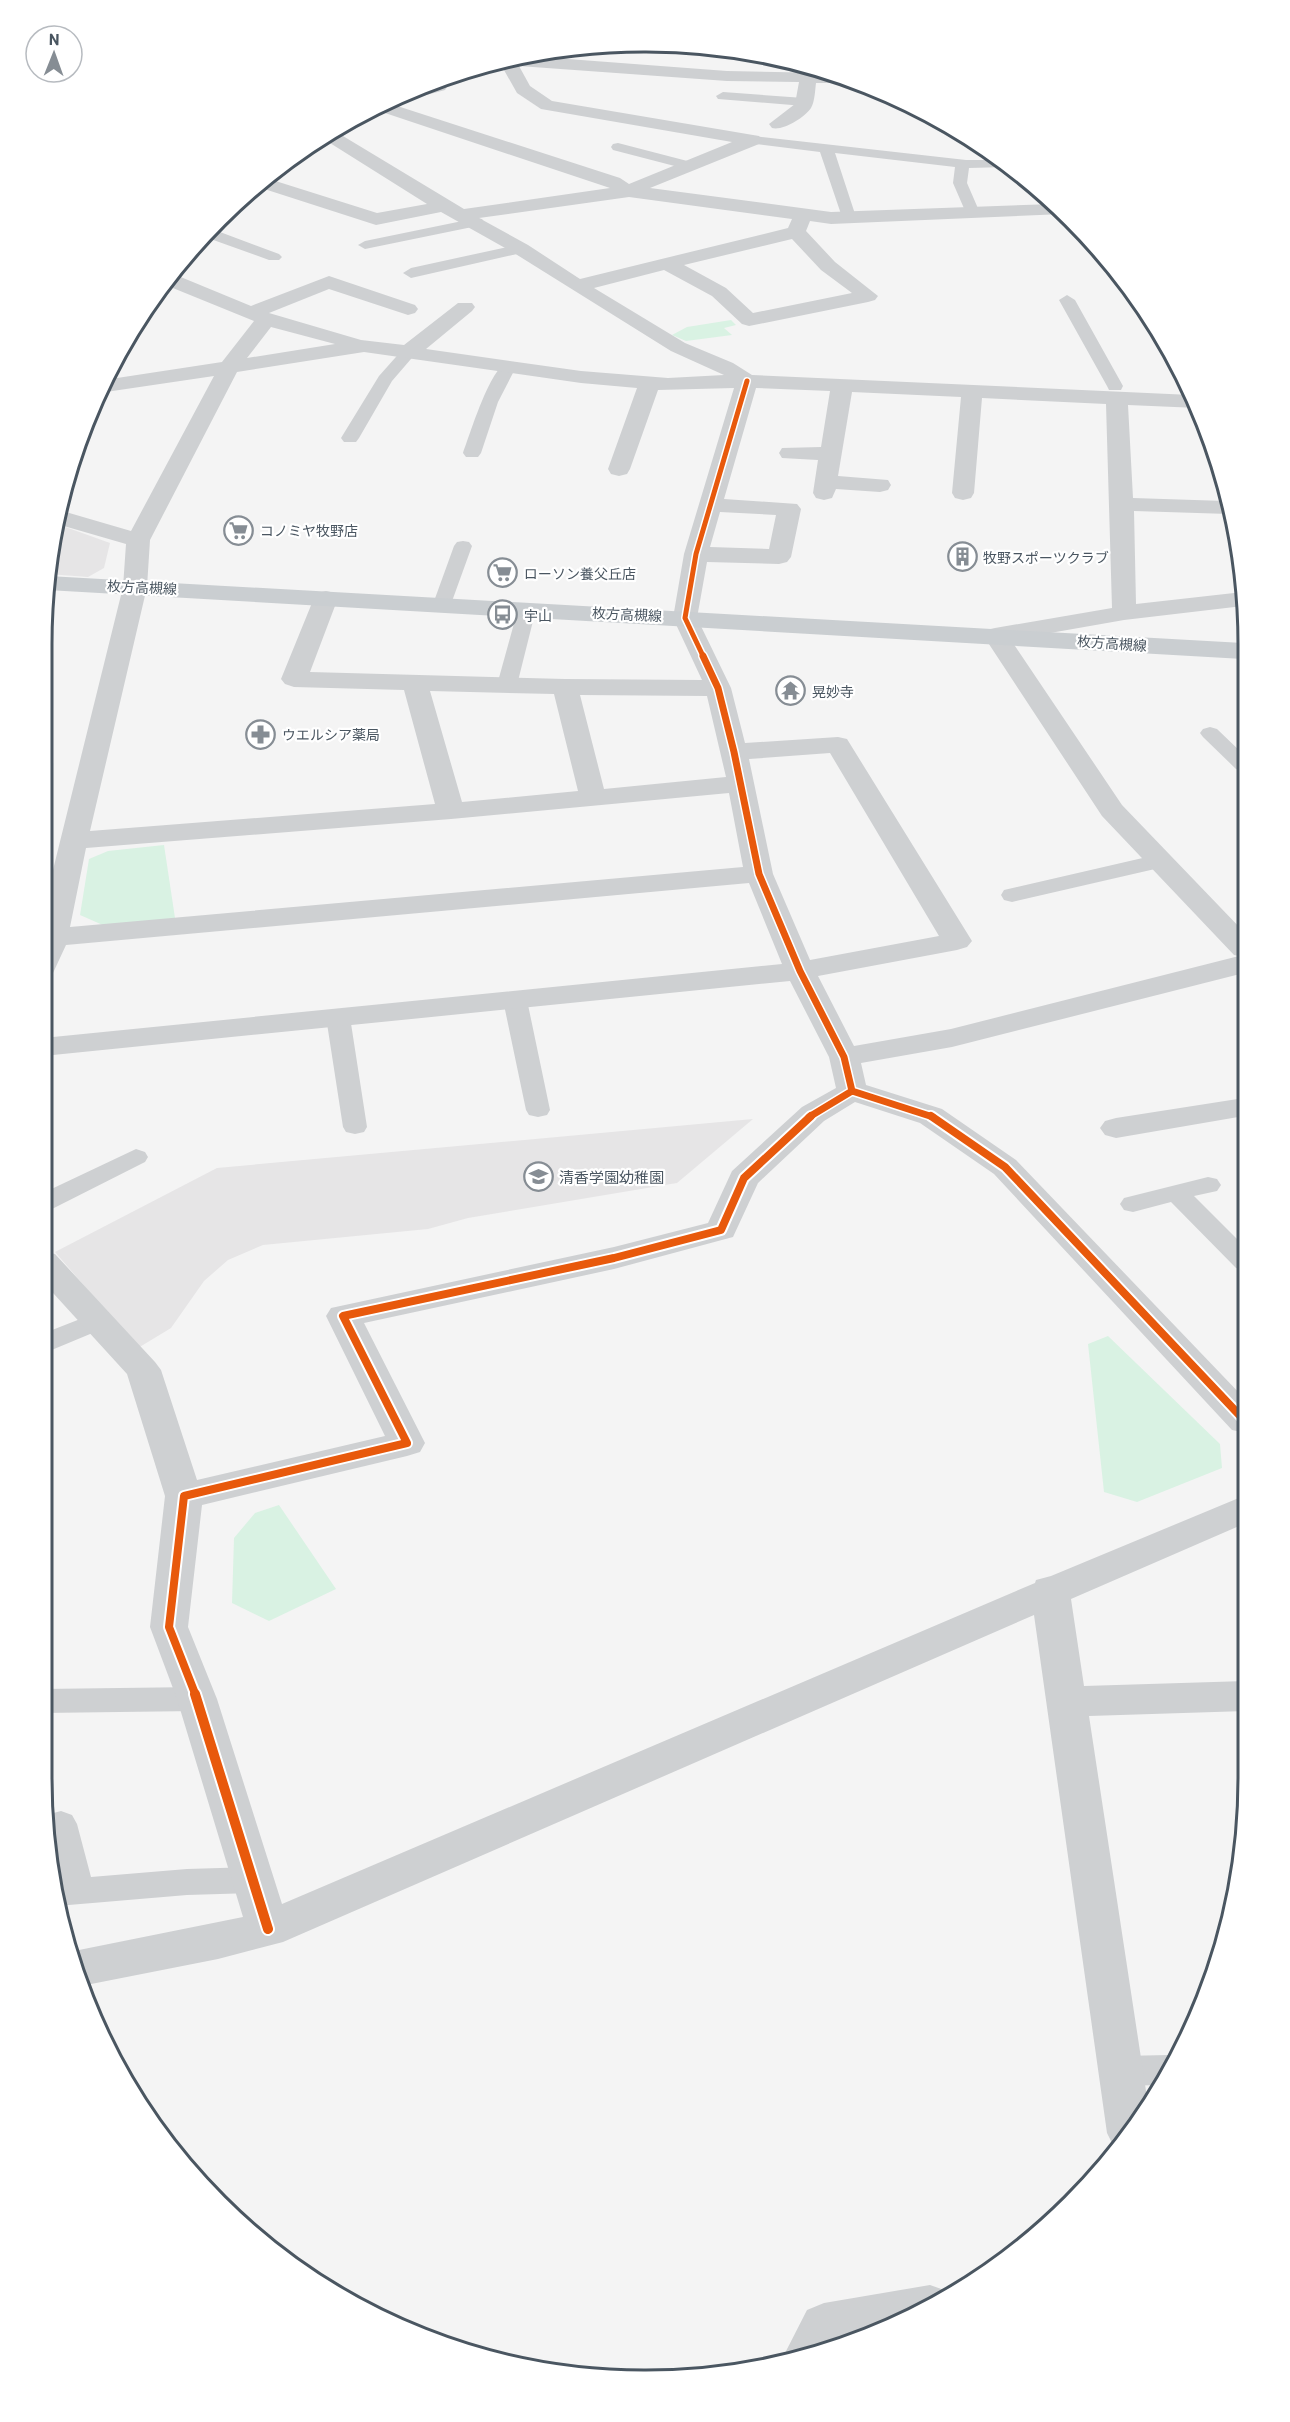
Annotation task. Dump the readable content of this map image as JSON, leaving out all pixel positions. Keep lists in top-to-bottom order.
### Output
{
  "streets": {
    "main road": ["枚方高槻線"]
  },
  "places": {
    "supermarket": ["コノミヤ牧野店", "ローソン養父丘店"],
    "building": ["牧野スポーツクラブ"],
    "bus stop": ["宇山"],
    "temple": ["晃妙寺"],
    "pharmacy": ["ウエルシア薬局"],
    "school or university": ["清香学園幼稚園"]
  },
  "north": "top"
}
